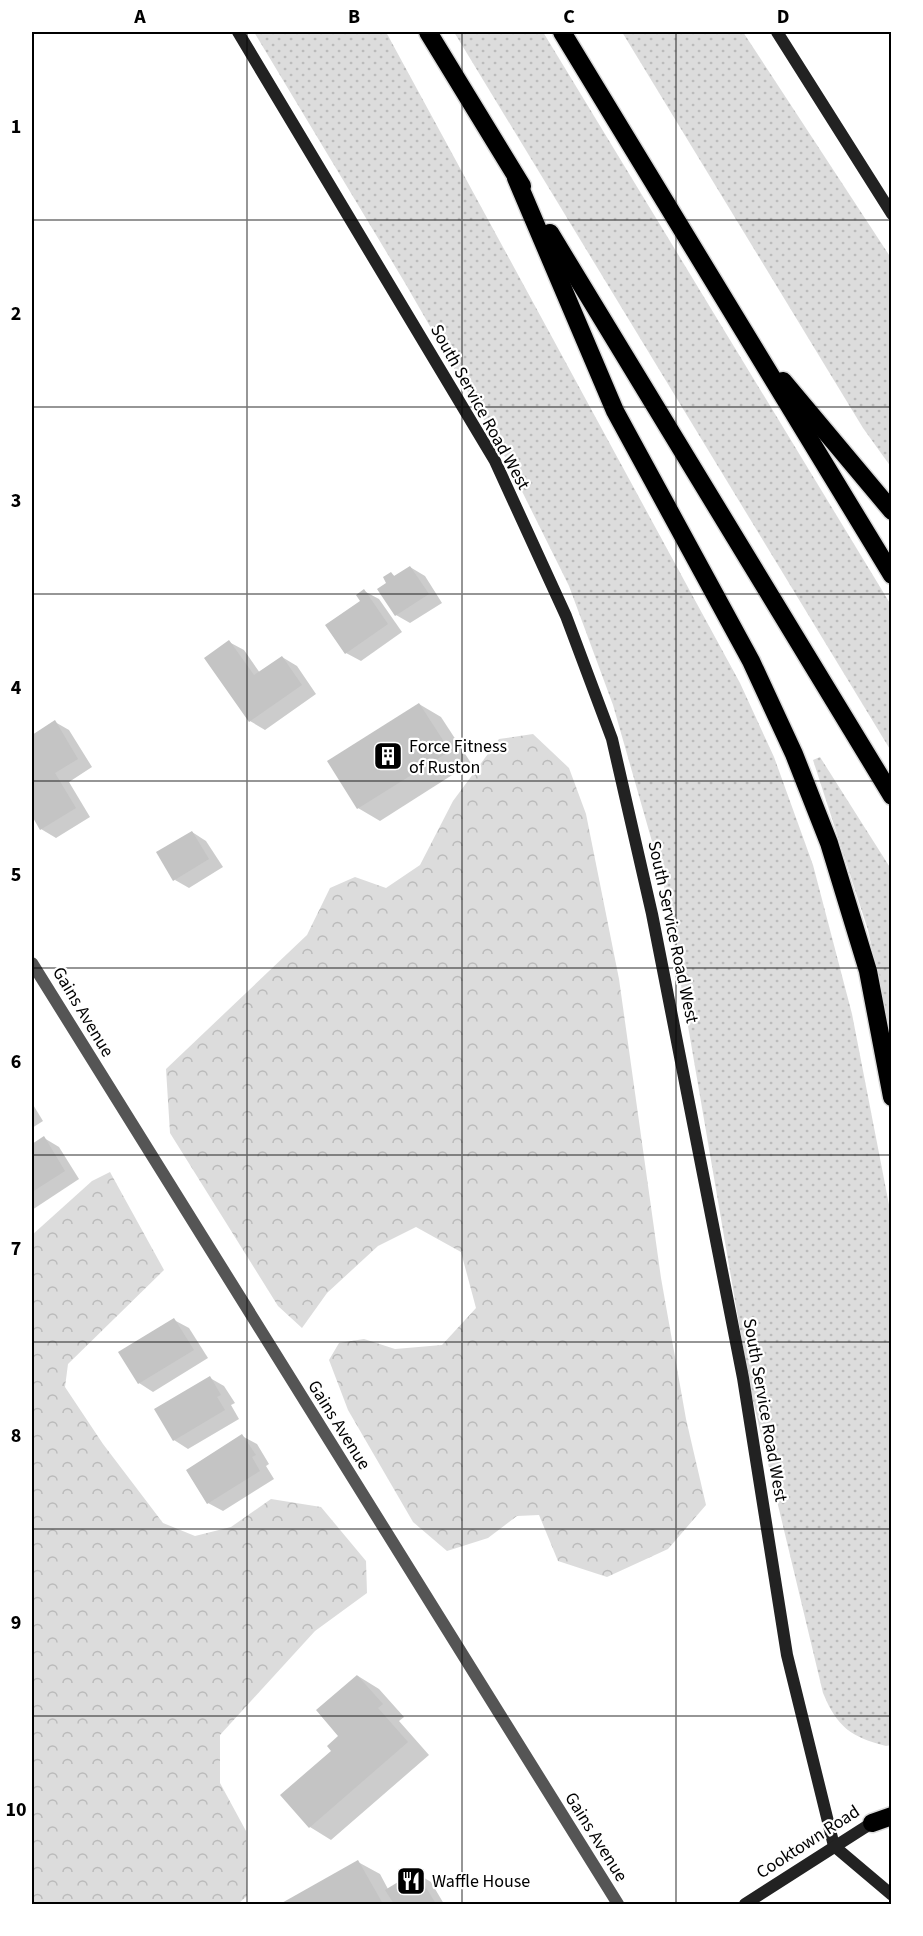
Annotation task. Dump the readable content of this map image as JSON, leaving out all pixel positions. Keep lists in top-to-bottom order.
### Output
{
  "streets": {
    "main road": ["South Service Road West", "Cooktown Road"],
    "street": ["Gains Avenue"]
  },
  "crossings": [
    ["South Service Road West", "Cooktown Road"]
  ],
  "places": {
    "building": ["Force Fitness of Ruston"],
    "restaurant": ["Waffle House"]
  },
  "grid": {
    "columns": [
      "A",
      "B",
      "C",
      "D"
    ],
    "rows": [
      "1",
      "2",
      "3",
      "4",
      "5",
      "6",
      "7",
      "8",
      "9",
      "10"
    ]
  }
}
